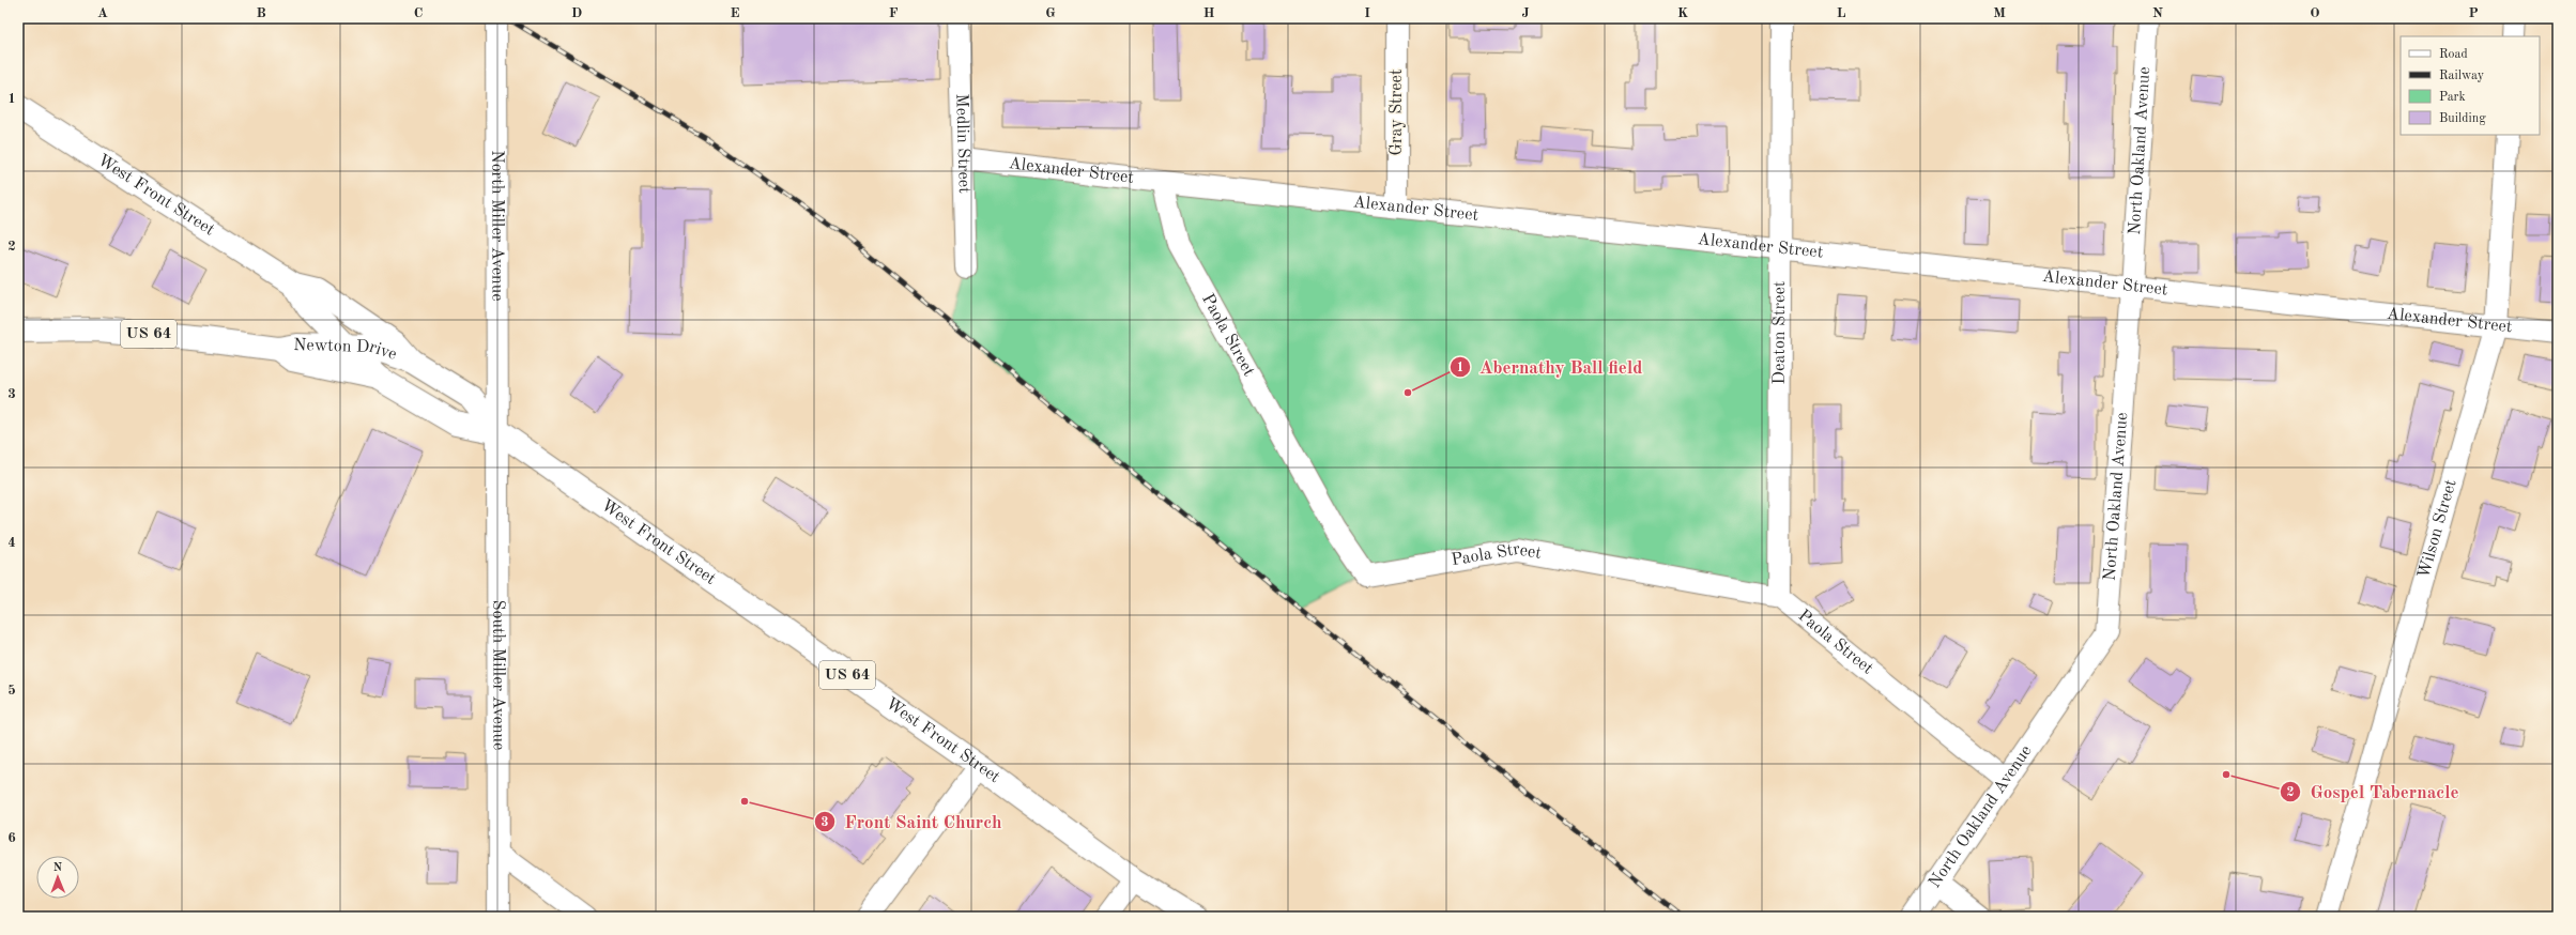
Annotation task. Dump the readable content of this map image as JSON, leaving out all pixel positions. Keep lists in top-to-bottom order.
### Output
{
  "streets": {
    "main road": ["West Front Street", "US 64", "Newton Drive"],
    "street": [
      "Gray Street",
      "Medlin Street",
      "North Oakland Avenue",
      "Alexander Street",
      "North Miller Avenue",
      "Deaton Street",
      "Paola Street",
      "Wilson Street",
      "South Miller Avenue"
    ]
  },
  "crossings": [
    ["Gray Street", "Alexander Street"],
    ["Medlin Street", "Alexander Street"],
    ["North Oakland Avenue", "Alexander Street"],
    ["North Oakland Avenue", "Paola Street"],
    ["Alexander Street", "Deaton Street"],
    ["Alexander Street", "Paola Street"],
    ["Alexander Street", "Wilson Street"],
    ["West Front Street", "North Miller Avenue"],
    ["West Front Street", "Newton Drive"],
    ["West Front Street", "South Miller Avenue"],
    ["North Miller Avenue", "South Miller Avenue"],
    ["Deaton Street", "Paola Street"]
  ],
  "places": ["Abernathy Ball field", "Gospel Tabernacle", "Front Saint Church"],
  "legend": [
    "Road",
    "Railway",
    "Park",
    "Building"
  ],
  "north": "top",
  "grid": {
    "columns": [
      "A",
      "B",
      "C",
      "D",
      "E",
      "F",
      "G",
      "H",
      "I",
      "J",
      "K",
      "L",
      "M",
      "N",
      "O",
      "P"
    ],
    "rows": [
      "1",
      "2",
      "3",
      "4",
      "5",
      "6"
    ]
  }
}
